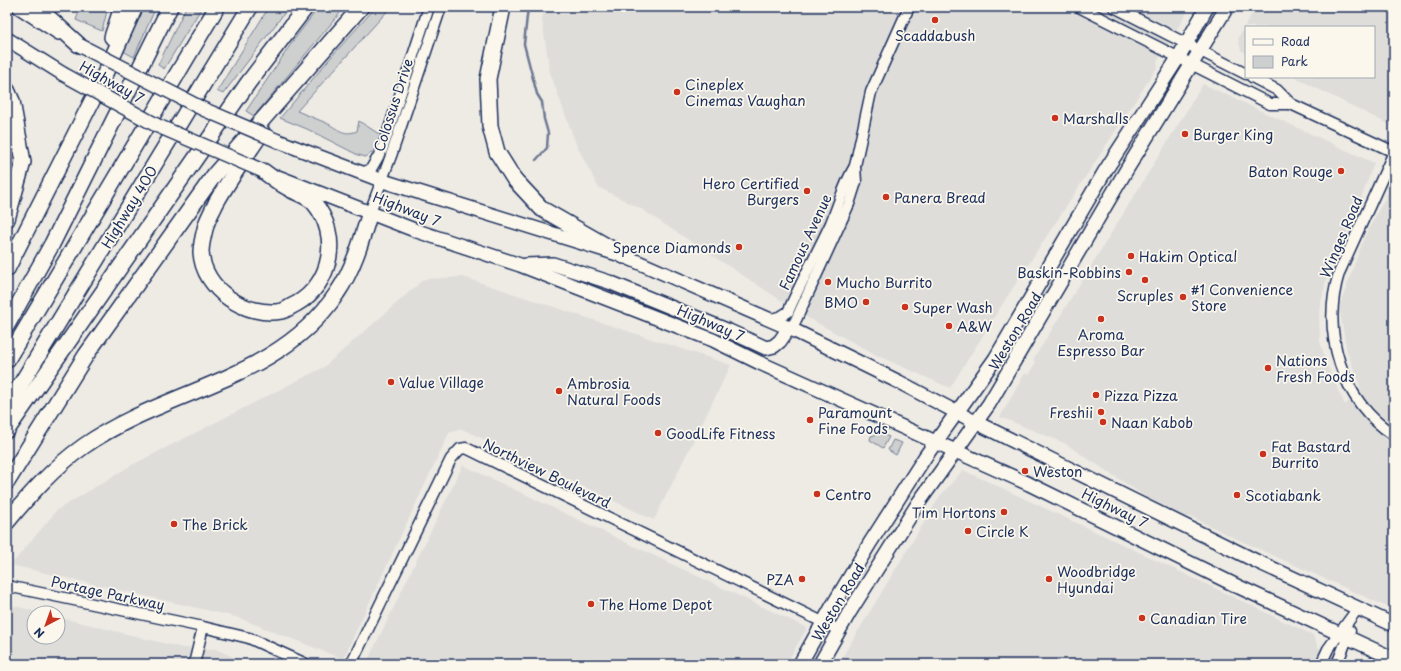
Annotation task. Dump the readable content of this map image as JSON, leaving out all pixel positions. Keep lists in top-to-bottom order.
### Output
{
  "streets": {
    "highway": ["Highway 400"],
    "main road": ["Highway 7", "Weston Road"],
    "street": [
      "Colossus Drive",
      "Winges Road",
      "Famous Avenue",
      "Northview Boulevard",
      "Portage Parkway"
    ]
  },
  "crossings": [
    ["Highway 7", "Colossus Drive"],
    ["Highway 7", "Famous Avenue"],
    ["Highway 7", "Weston Road"],
    ["Weston Road", "Northview Boulevard"]
  ],
  "places": [
    "Scaddabush",
    "Cineplex Cinemas Vaughan",
    "Marshalls",
    "Burger King",
    "Baton Rouge",
    "Hero Certified Burgers",
    "Panera Bread",
    "Spence Diamonds",
    "Hakim Optical",
    "Baskin-Robbins",
    "Scruples",
    "Mucho Burrito",
    "#1 Convenience Store",
    "BMO",
    "Super Wash",
    "Aroma Espresso Bar",
    "A&W",
    "Nations Fresh Foods",
    "Value Village",
    "Ambrosia Natural Foods",
    "Pizza Pizza",
    "Freshii",
    "Paramount Fine Foods",
    "Naan Kabob",
    "GoodLife Fitness",
    "Fat Bastard Burrito",
    "Weston",
    "Centro",
    "Scotiabank",
    "Tim Hortons",
    "The Brick",
    "Circle K",
    "PZA",
    "Woodbridge Hyundai",
    "The Home Depot",
    "Canadian Tire"
  ],
  "legend": ["Road", "Park"],
  "north": "bottom left"
}
